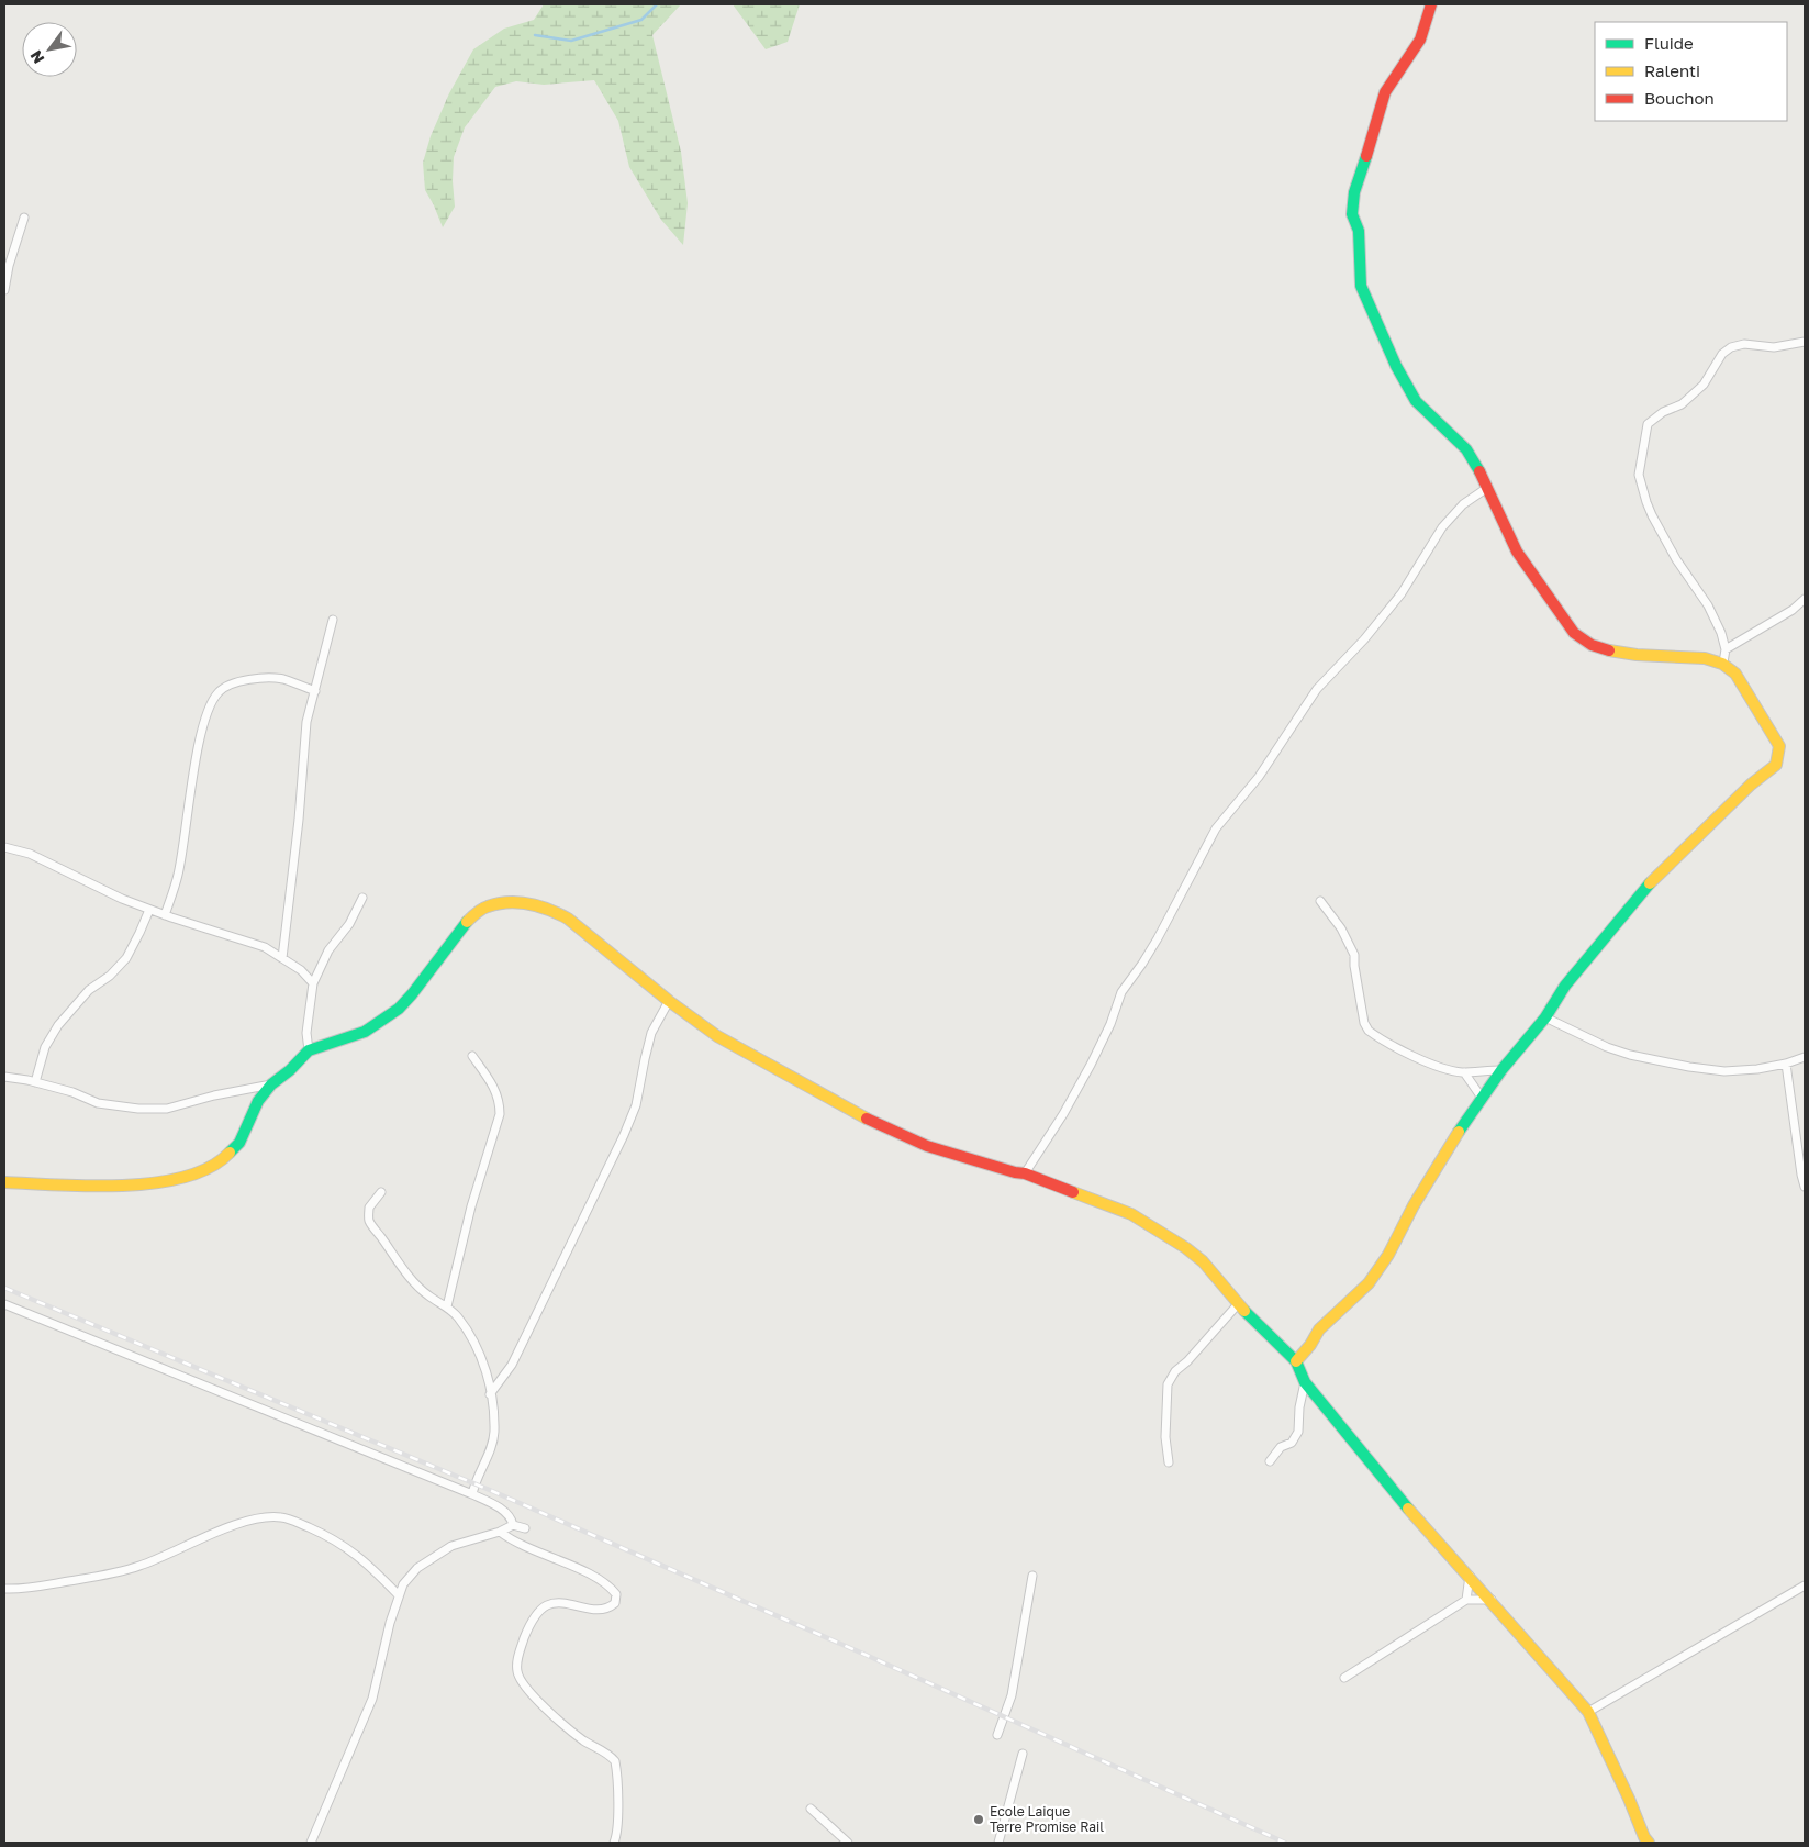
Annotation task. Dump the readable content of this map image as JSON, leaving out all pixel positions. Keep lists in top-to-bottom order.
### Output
{
  "places": ["Ecole Laique Terre Promise Rail"],
  "legend": ["Fluide", "Ralenti", "Bouchon"],
  "north": "bottom left"
}
